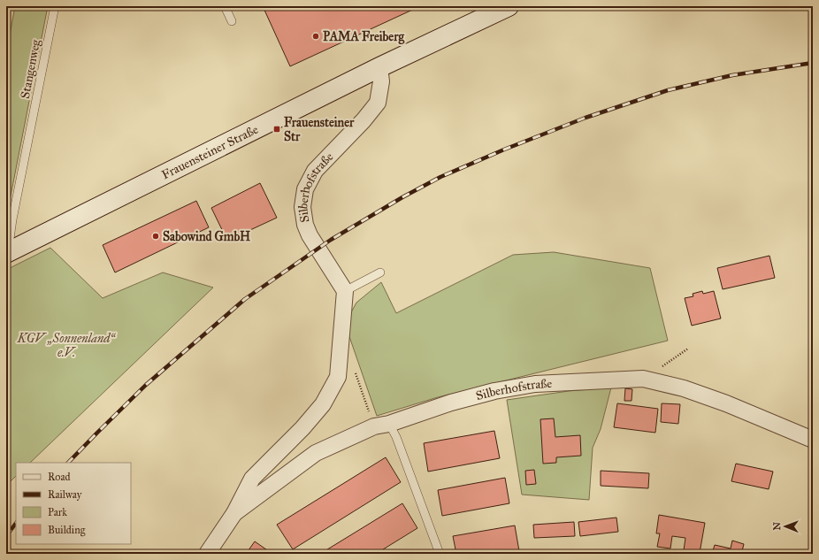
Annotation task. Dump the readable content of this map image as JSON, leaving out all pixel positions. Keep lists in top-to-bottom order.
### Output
{
  "streets": {
    "main road": ["Frauensteiner Straße"],
    "street": ["Silberhofstraße"],
    "lane": ["Stangenweg"]
  },
  "crossings": [
    ["Stangenweg", "Frauensteiner Straße"],
    ["Frauensteiner Straße", "Silberhofstraße"]
  ],
  "parks": ["KGV „Sonnenland“ e.V."],
  "places": {
    "other": ["PAMA Freiberg", "Sabowind GmbH"],
    "transit": ["Frauensteiner Str"]
  },
  "legend": [
    "Road",
    "Railway",
    "Park",
    "Building"
  ],
  "north": "left"
}
